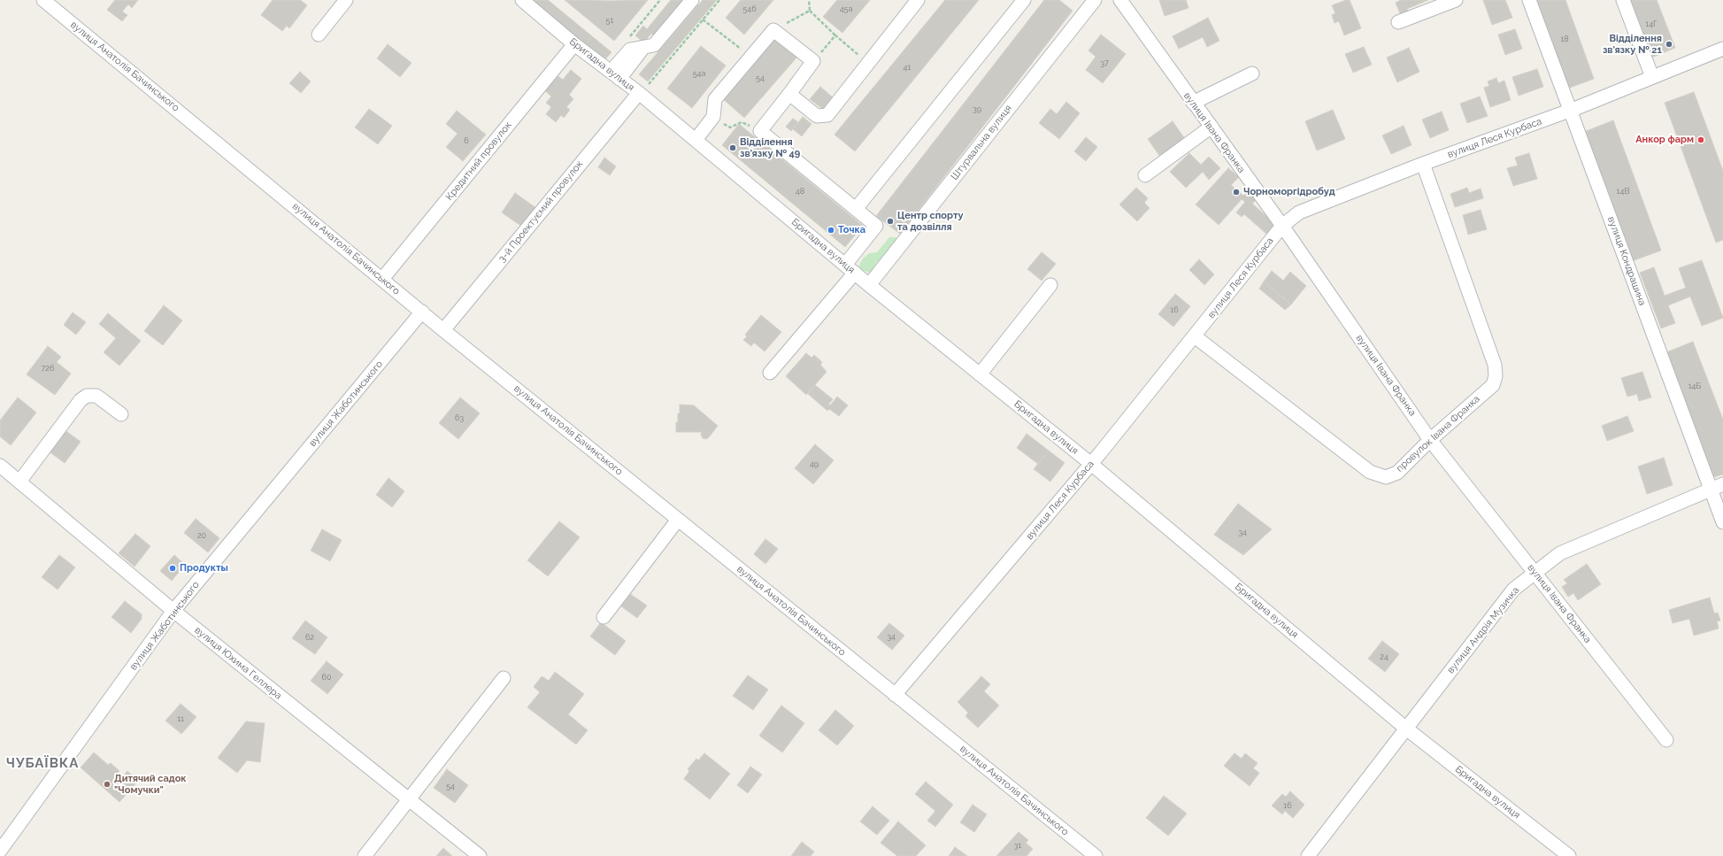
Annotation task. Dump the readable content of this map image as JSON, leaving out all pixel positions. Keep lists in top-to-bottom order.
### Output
{
  "streets": {
    "street": [
      "Бригадна вулиця",
      "вулиця Анатолія Бачинського",
      "вулиця Івана Франка",
      "вулиця Леся Курбаса",
      "Штурвальна вулиця",
      "Кредитний провулок",
      "3-й Проектуємий провулок",
      "вулиця Кондрашина",
      "вулиця Жаботинського",
      "провулок Івана Франка",
      "вулиця Андрія Музичка",
      "вулиця Юхима Геллера"
    ]
  },
  "crossings": [
    ["Бригадна вулиця", "вулиця Леся Курбаса"],
    ["Бригадна вулиця", "Штурвальна вулиця"],
    ["Бригадна вулиця", "Кредитний провулок"],
    ["Бригадна вулиця", "3-й Проектуємий провулок"],
    ["Бригадна вулиця", "вулиця Андрія Музичка"],
    ["вулиця Анатолія Бачинського", "вулиця Леся Курбаса"],
    ["вулиця Анатолія Бачинського", "Кредитний провулок"],
    ["вулиця Анатолія Бачинського", "3-й Проектуємий провулок"],
    ["вулиця Анатолія Бачинського", "вулиця Жаботинського"],
    ["вулиця Івана Франка", "вулиця Леся Курбаса"],
    ["вулиця Івана Франка", "провулок Івана Франка"],
    ["вулиця Івана Франка", "вулиця Андрія Музичка"],
    ["вулиця Леся Курбаса", "вулиця Кондрашина"],
    ["вулиця Леся Курбаса", "провулок Івана Франка"],
    ["вулиця Кондрашина", "вулиця Андрія Музичка"],
    ["вулиця Жаботинського", "вулиця Юхима Геллера"]
  ],
  "districts": ["ЧУБАЇВКА"],
  "places": [
    "Відділення зв'язку № 21",
    "Анкор фарм",
    "Відділення зв'язку № 49",
    "Чорноморгідробуд",
    "Центр спорту та дозвілля",
    "Точка",
    "Продукты",
    "Дитячий садок \"Чомучки\""
  ],
  "house_numbers": [
    "54б",
    "45а",
    "51",
    "14Г",
    "18",
    "37",
    "41",
    "54а",
    "54",
    "39",
    "6",
    "48",
    "14В",
    "16",
    "72б",
    "14Б",
    "63",
    "49",
    "34",
    "20",
    "34",
    "62",
    "24",
    "60",
    "11",
    "54",
    "16",
    "31"
  ]
}
